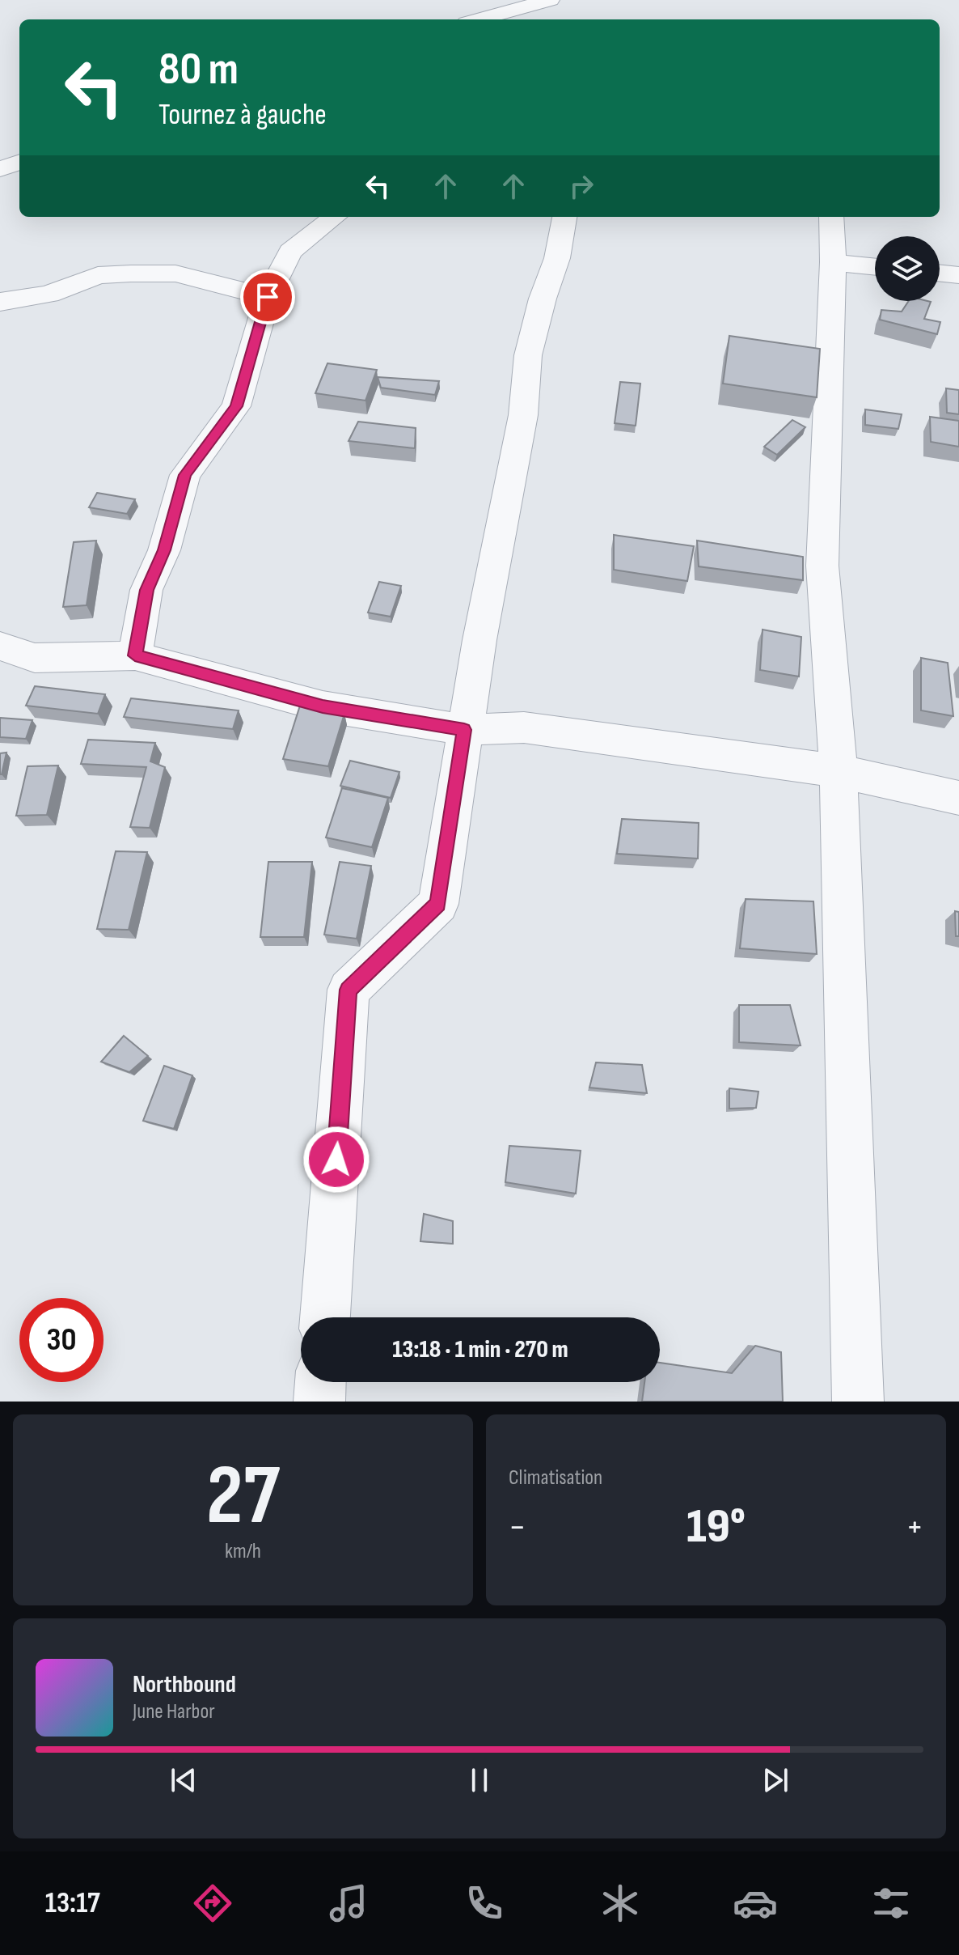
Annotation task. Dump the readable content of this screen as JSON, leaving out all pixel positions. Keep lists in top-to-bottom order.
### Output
{
  "page": {
    "turn": ["80 m", "Tournez à gauche"],
    "limit": "30",
    "trip": "13:18 · 1 min · 270 m",
    "tile": [
      ["27", "km/h"],
      "Climatisation"
    ],
    "heat": ["−", "19°", "+"],
    "song": ["Northbound", "June Harbor"],
    "tabs": "13:17"
  }
}
